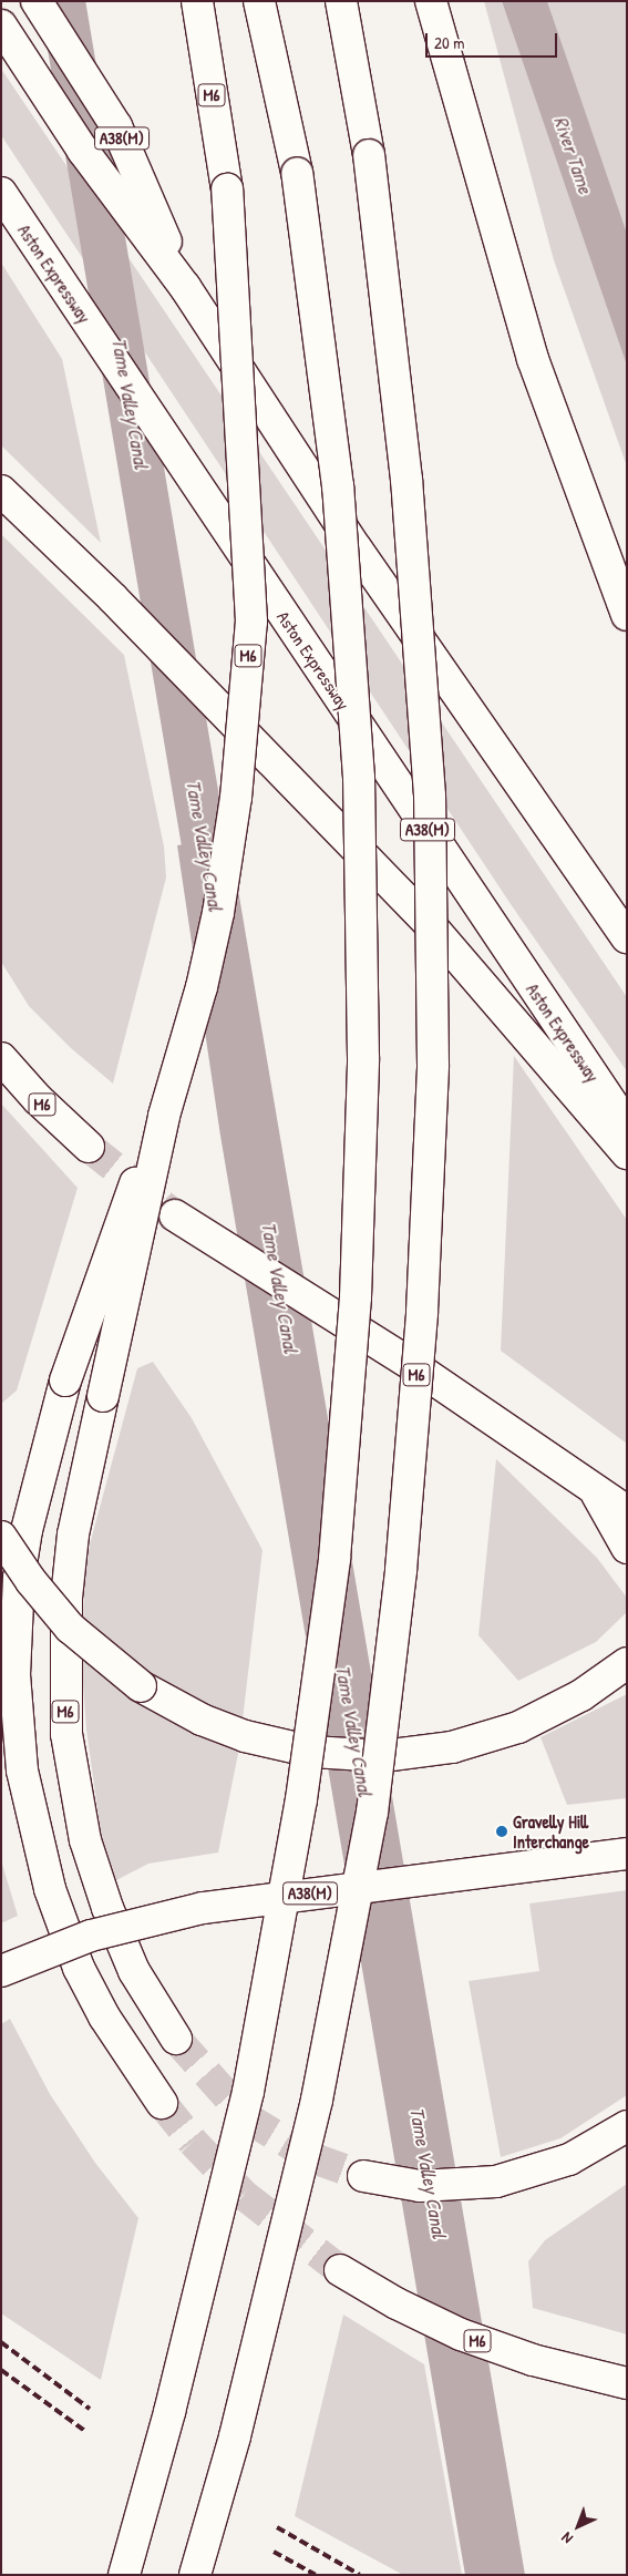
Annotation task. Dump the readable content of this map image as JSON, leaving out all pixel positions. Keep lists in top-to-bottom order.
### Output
{
  "streets": {
    "highway": ["M6", "A38(M)", "Aston Expressway"]
  },
  "water": ["River Tame", "Tame Valley Canal"],
  "places": ["Gravelly Hill Interchange"],
  "scale_bar": "20 m",
  "north": "bottom left"
}
